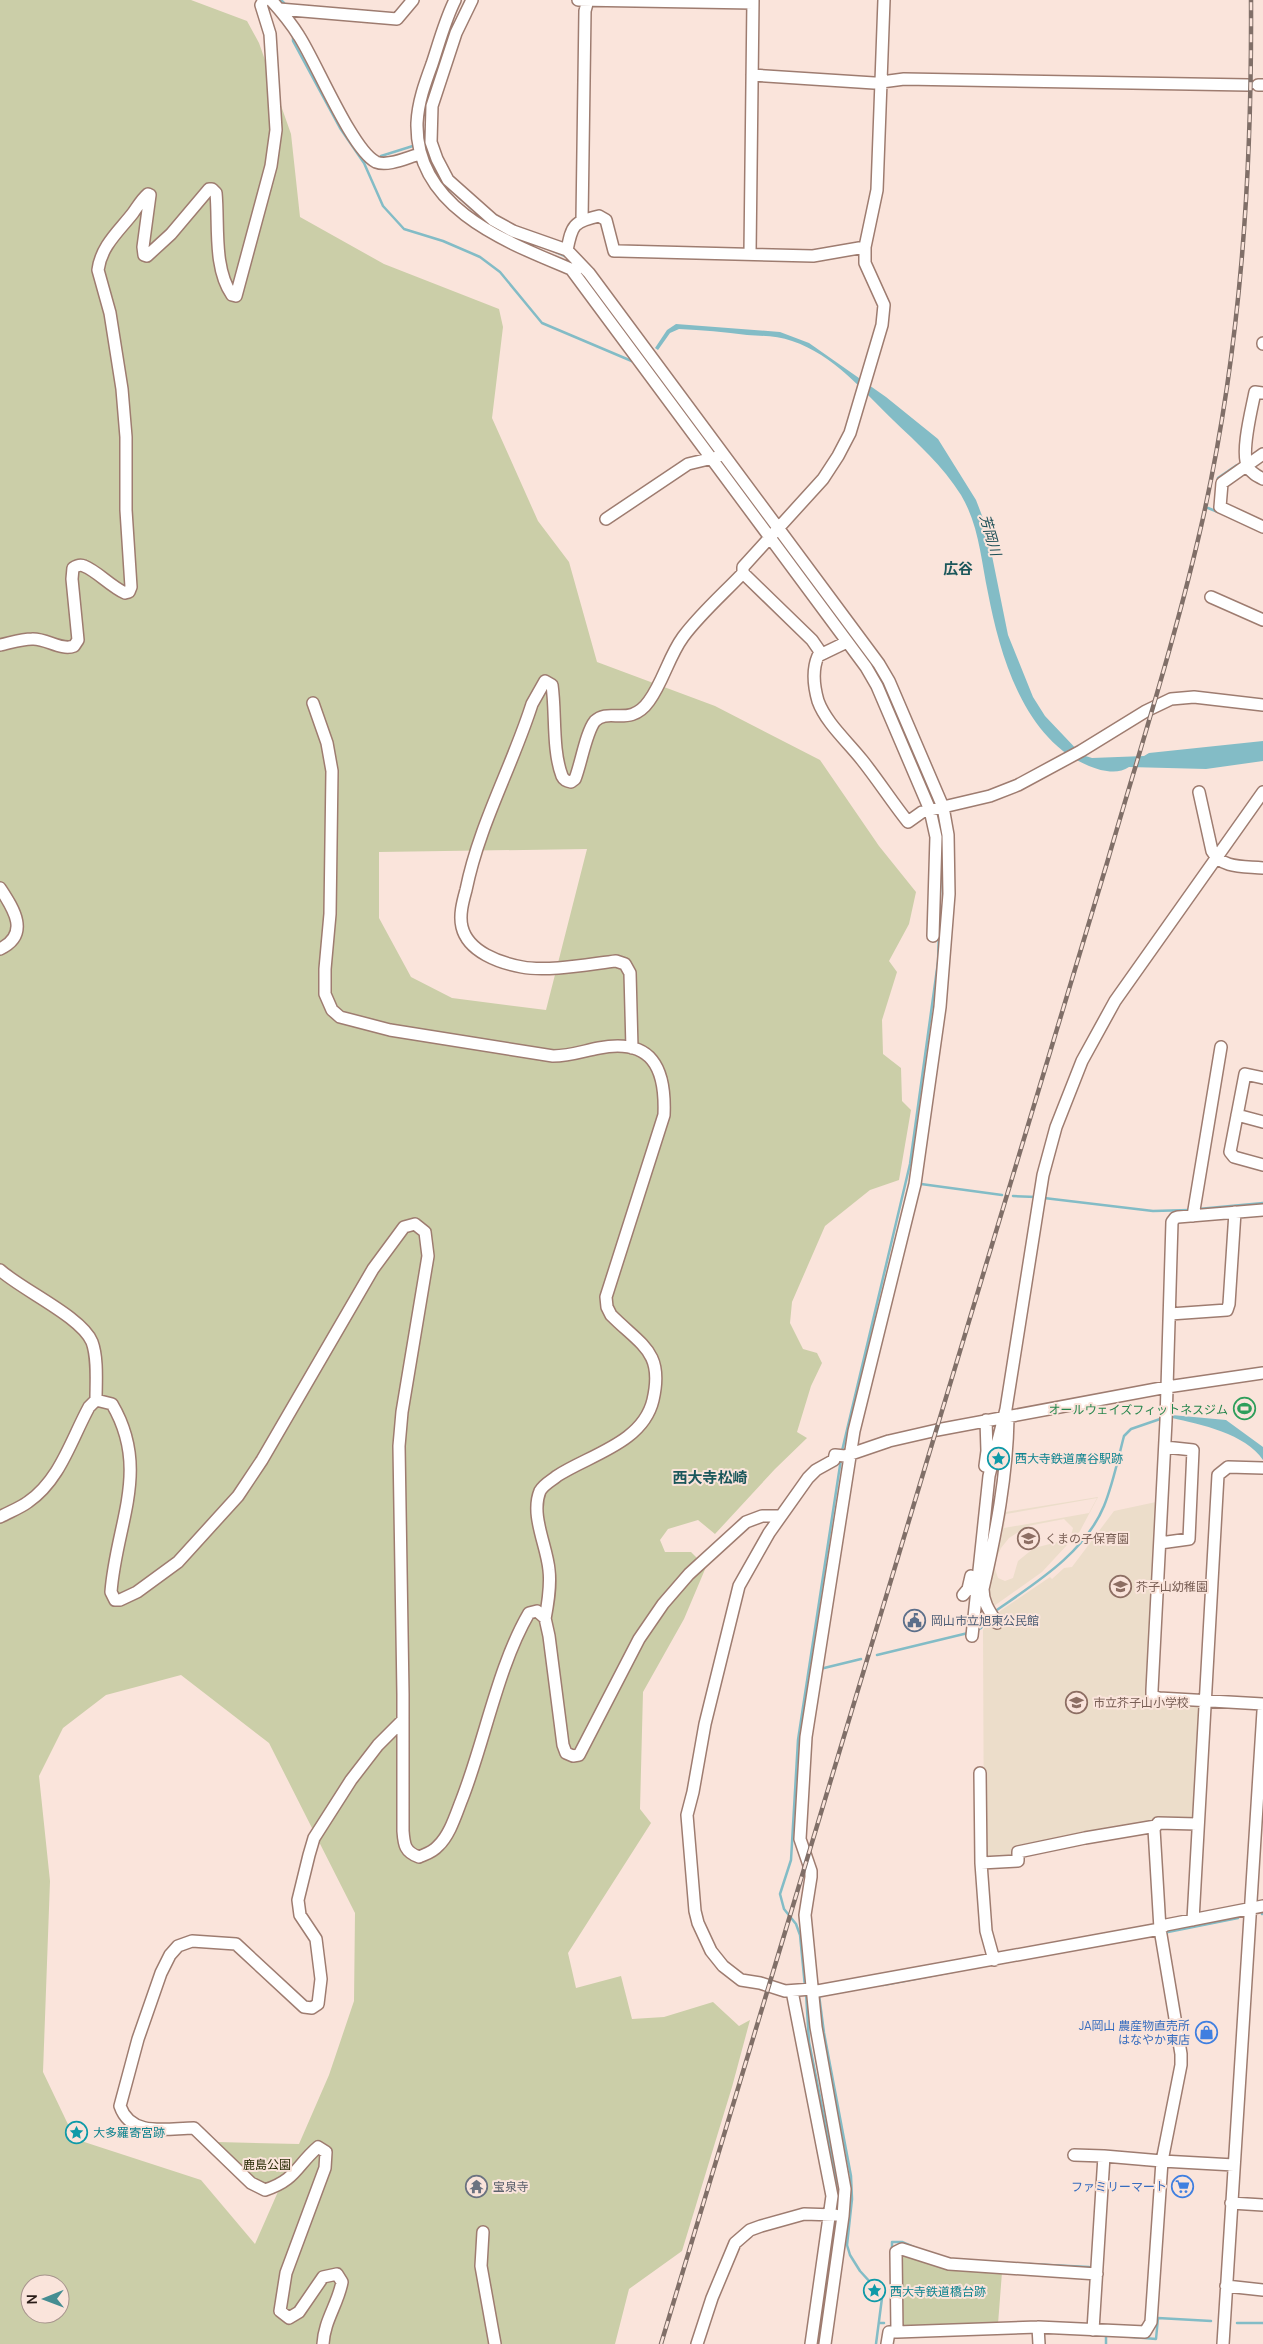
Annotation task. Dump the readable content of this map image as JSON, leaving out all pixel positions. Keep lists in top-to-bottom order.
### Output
{
  "districts": ["広谷", "西大寺松崎"],
  "water": ["芳岡川"],
  "parks": ["鹿島公園"],
  "places": {
    "sports": ["オールウェイズフィットネスジム"],
    "place": ["西大寺鉄道廣谷駅跡", "大多羅寄宮跡", "西大寺鉄道橋台跡"],
    "school or university": ["くまの子保育園", "芥子山幼稚園", "市立芥子山小学校"],
    "public building": ["岡山市立旭東公民館"],
    "shop": ["JA岡山 農産物直売所 はなやか東店"],
    "temple": ["宝泉寺"],
    "supermarket": ["ファミリーマート"]
  },
  "north": "left"
}
